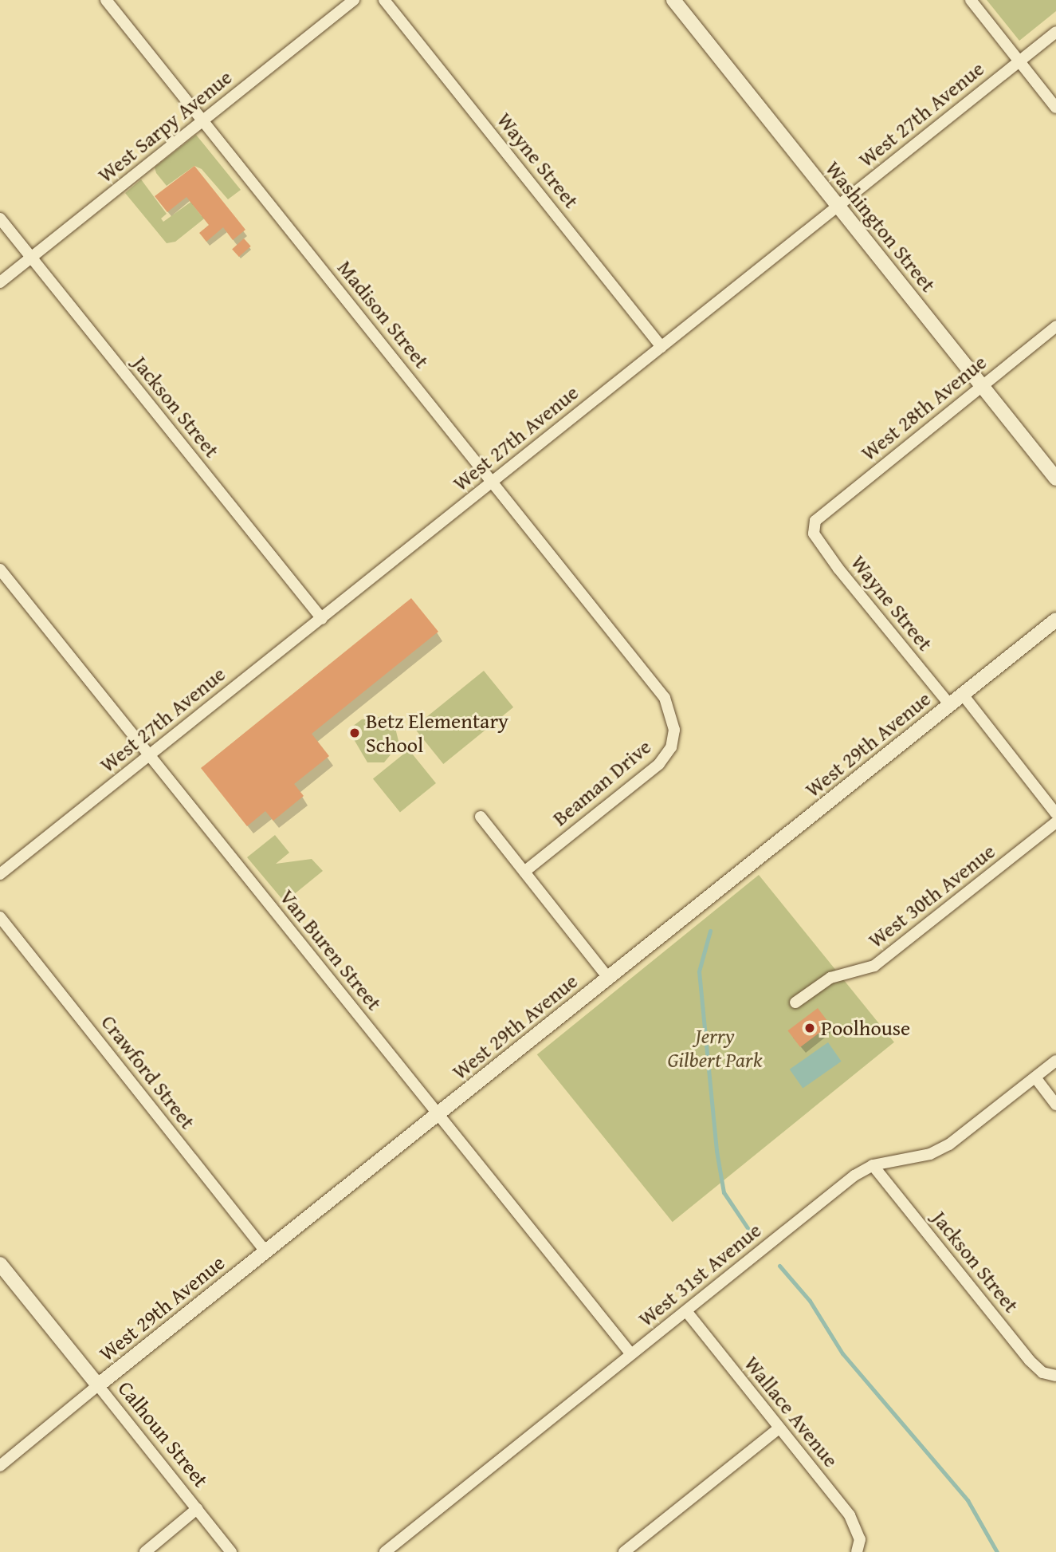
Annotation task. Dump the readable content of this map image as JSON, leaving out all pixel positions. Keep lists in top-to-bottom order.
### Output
{
  "streets": {
    "street": [
      "West 27th Avenue",
      "West Sarpy Avenue",
      "Wayne Street",
      "Washington Street",
      "Madison Street",
      "Jackson Street",
      "West 28th Avenue",
      "West 29th Avenue",
      "Beaman Drive",
      "West 30th Avenue",
      "Van Buren Street",
      "Crawford Street",
      "West 31st Avenue",
      "Wallace Avenue",
      "Calhoun Street"
    ]
  },
  "crossings": [
    ["West 27th Avenue", "Wayne Street"],
    ["West 27th Avenue", "Washington Street"],
    ["West 27th Avenue", "Madison Street"],
    ["West 27th Avenue", "Jackson Street"],
    ["West 27th Avenue", "Van Buren Street"],
    ["West Sarpy Avenue", "Madison Street"],
    ["West Sarpy Avenue", "Jackson Street"],
    ["Wayne Street", "West 28th Avenue"],
    ["Wayne Street", "West 29th Avenue"],
    ["Washington Street", "West 28th Avenue"],
    ["Madison Street", "Beaman Drive"],
    ["Jackson Street", "West 31st Avenue"],
    ["West 29th Avenue", "Van Buren Street"],
    ["West 29th Avenue", "Crawford Street"],
    ["West 29th Avenue", "Calhoun Street"],
    ["Van Buren Street", "West 31st Avenue"],
    ["West 31st Avenue", "Wallace Avenue"]
  ],
  "parks": ["Jerry Gilbert Park"],
  "places": ["Betz Elementary School", "Poolhouse"]
}
